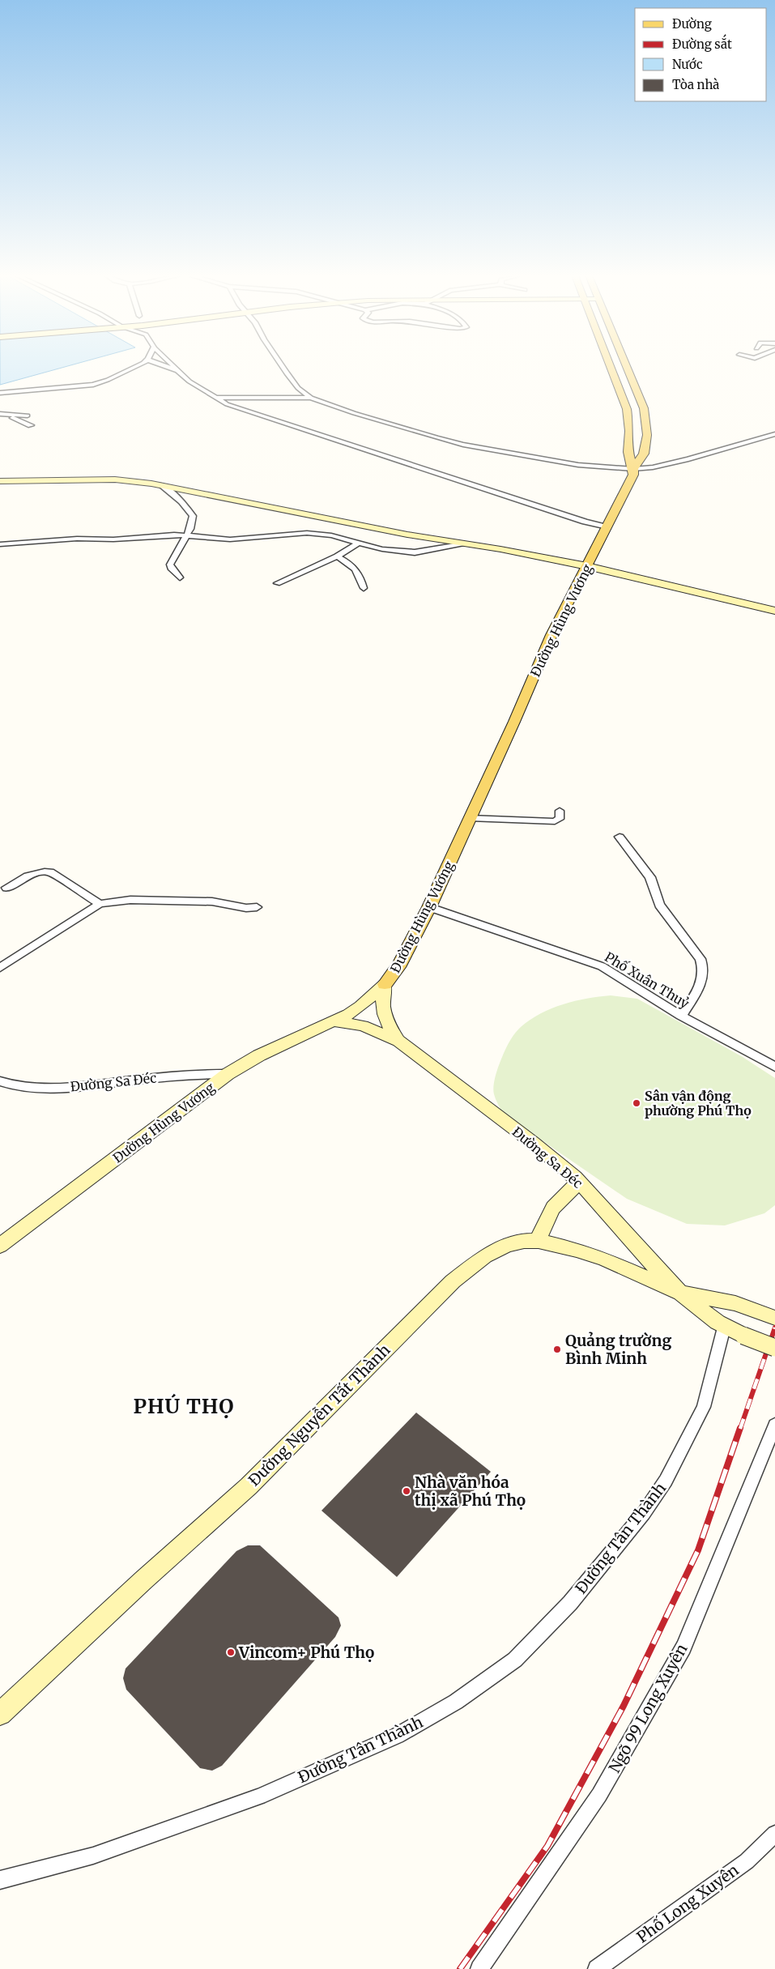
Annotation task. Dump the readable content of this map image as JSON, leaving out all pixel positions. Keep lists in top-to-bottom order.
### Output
{
  "streets": {
    "main road": ["Đường Hùng Vương", "Đường Sa Đéc", "Đường Nguyễn Tất Thành"],
    "street": [
      "Phố Xuân Thuỷ",
      "Đường Tân Thành",
      "Ngõ 99 Long Xuyên",
      "Phố Long Xuyên"
    ]
  },
  "crossings": [
    ["Đường Hùng Vương", "Phố Xuân Thuỷ"],
    ["Đường Hùng Vương", "Đường Sa Đéc"],
    ["Đường Sa Đéc", "Đường Nguyễn Tất Thành"],
    ["Đường Nguyễn Tất Thành", "Đường Tân Thành"]
  ],
  "districts": ["PHÚ THỌ"],
  "places": [
    "Sân vận động phường Phú Thọ",
    "Quảng trường Bình Minh",
    "Nhà văn hóa thị xã Phú Thọ",
    "Vincom+ Phú Thọ"
  ],
  "legend": [
    "Đường",
    "Đường sắt",
    "Nước",
    "Tòa nhà"
  ]
}
